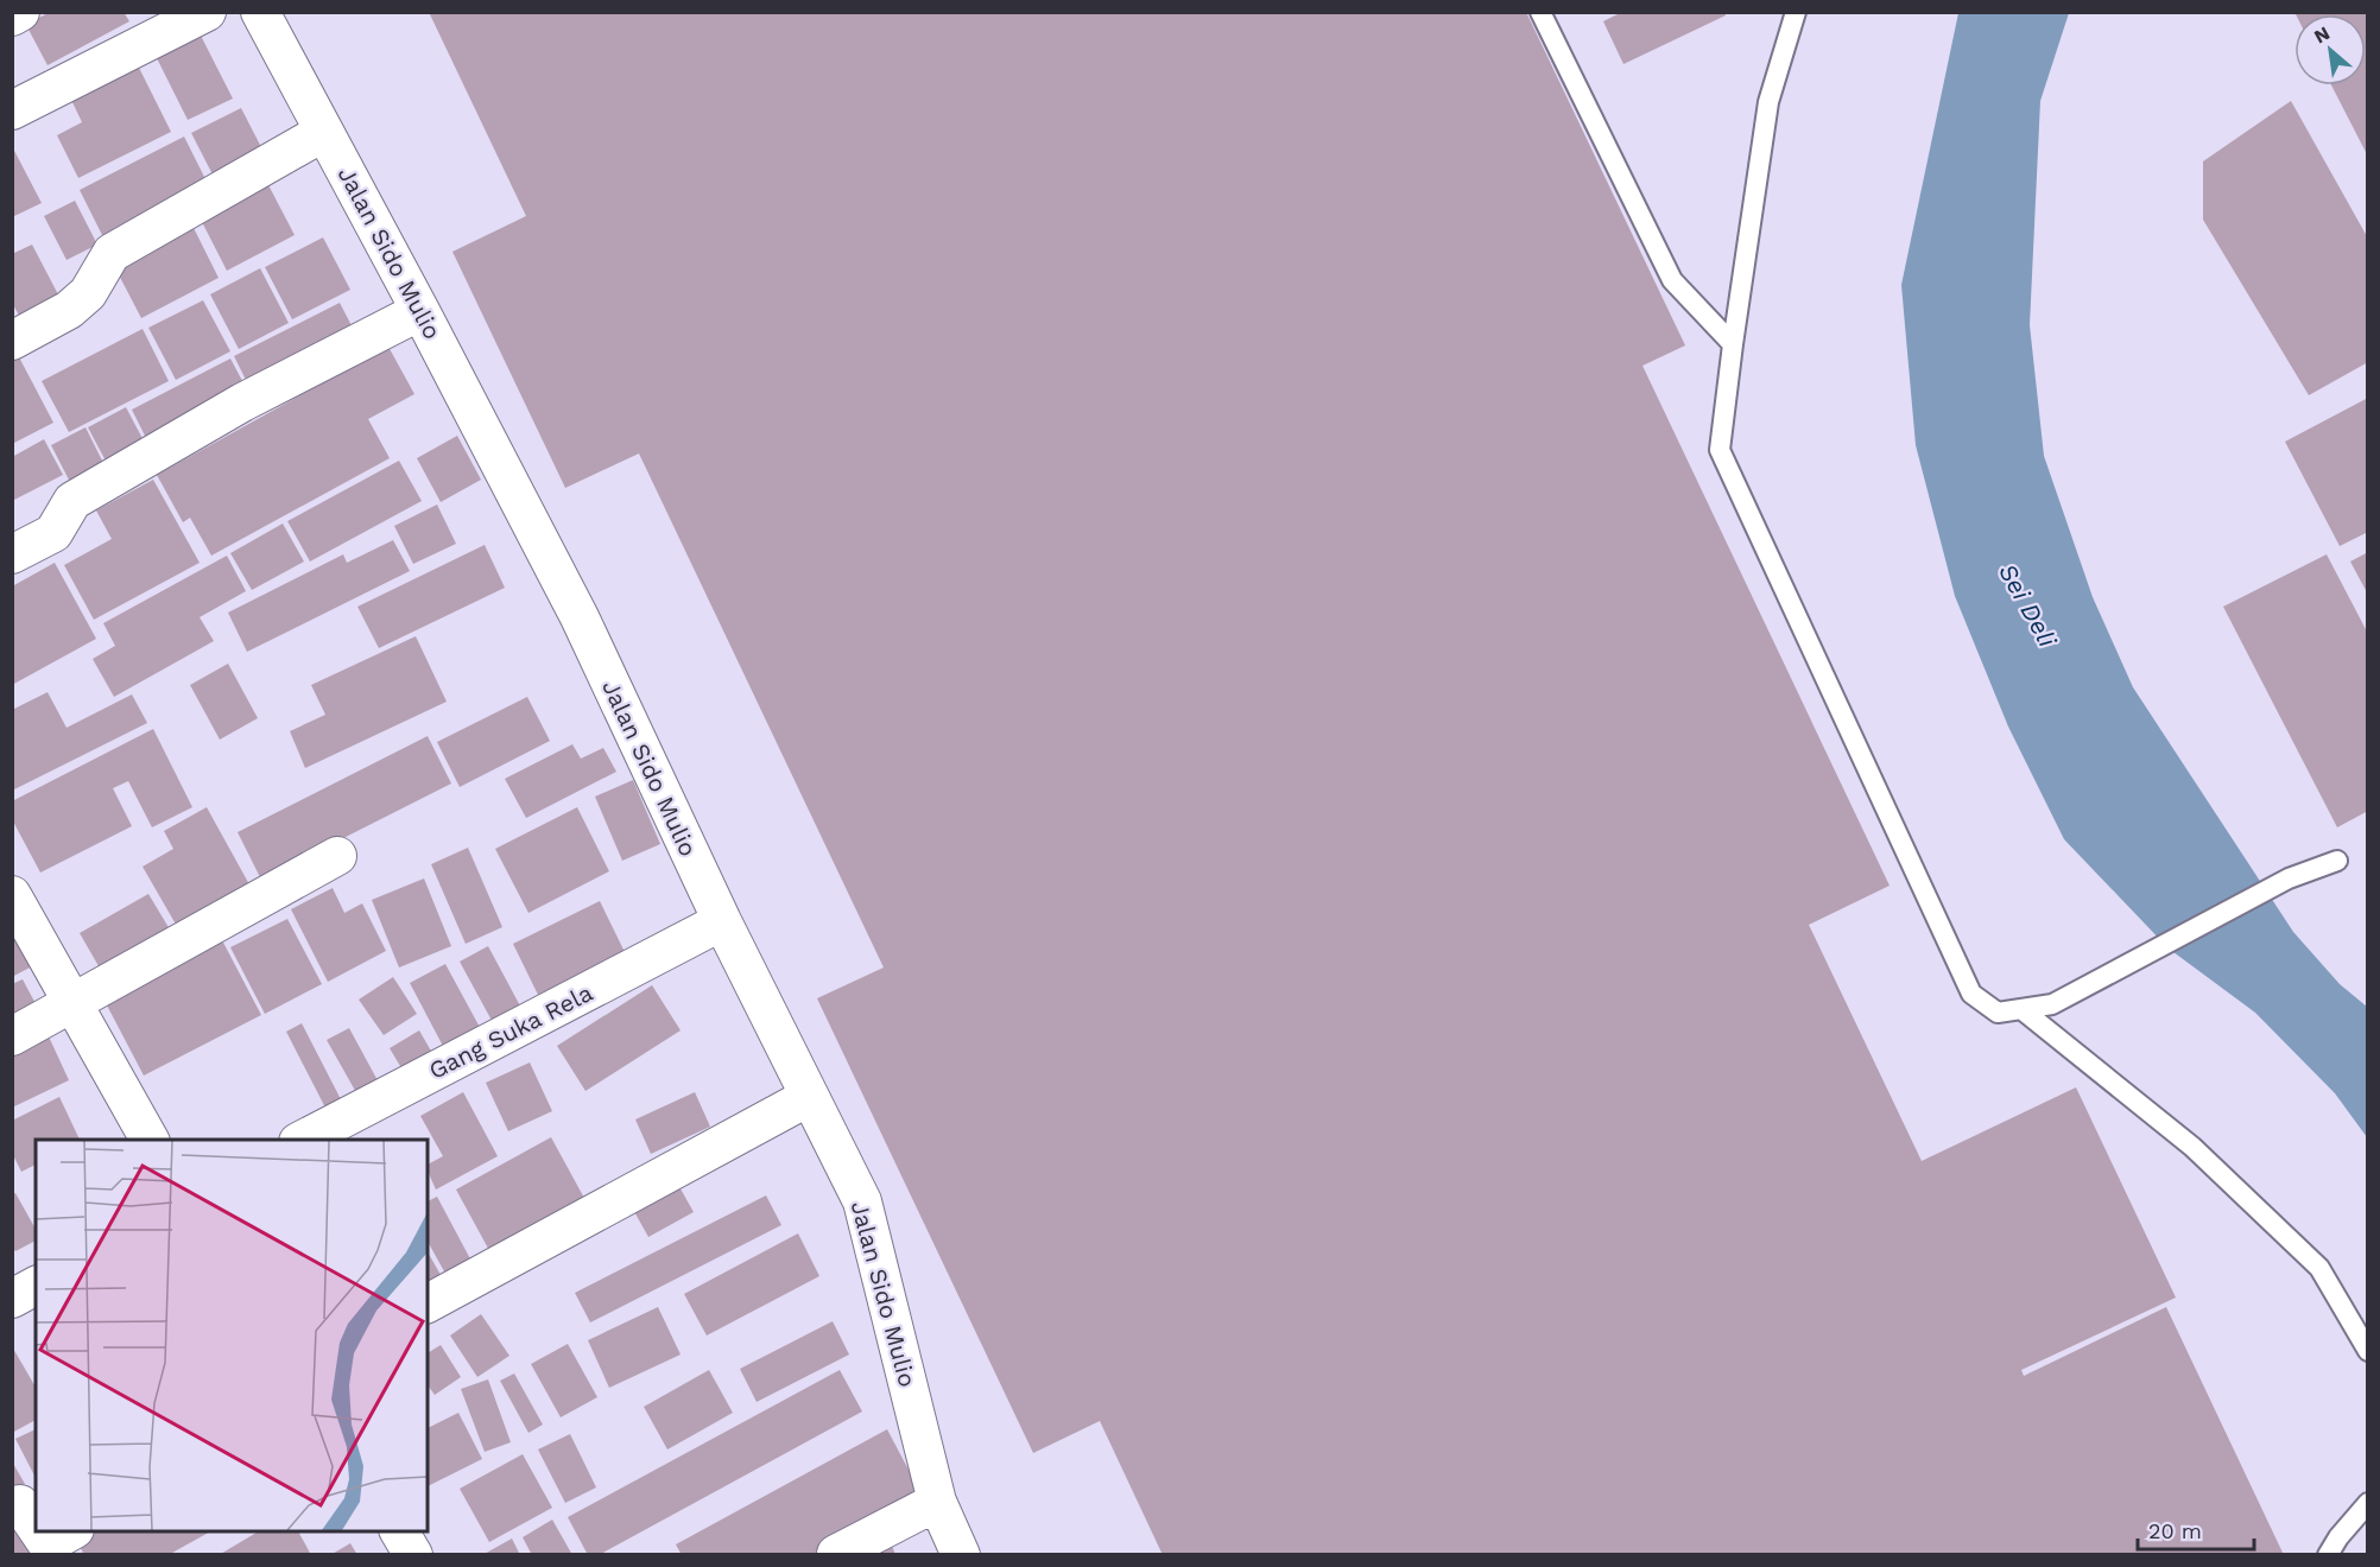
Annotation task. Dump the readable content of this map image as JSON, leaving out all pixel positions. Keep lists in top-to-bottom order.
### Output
{
  "streets": {
    "street": ["Jalan Sido Mulio", "Gang Suka Rela"]
  },
  "crossings": [
    ["Jalan Sido Mulio", "Gang Suka Rela"]
  ],
  "water": ["Sei Deli"],
  "scale_bar": "20 m",
  "north": "top left"
}
